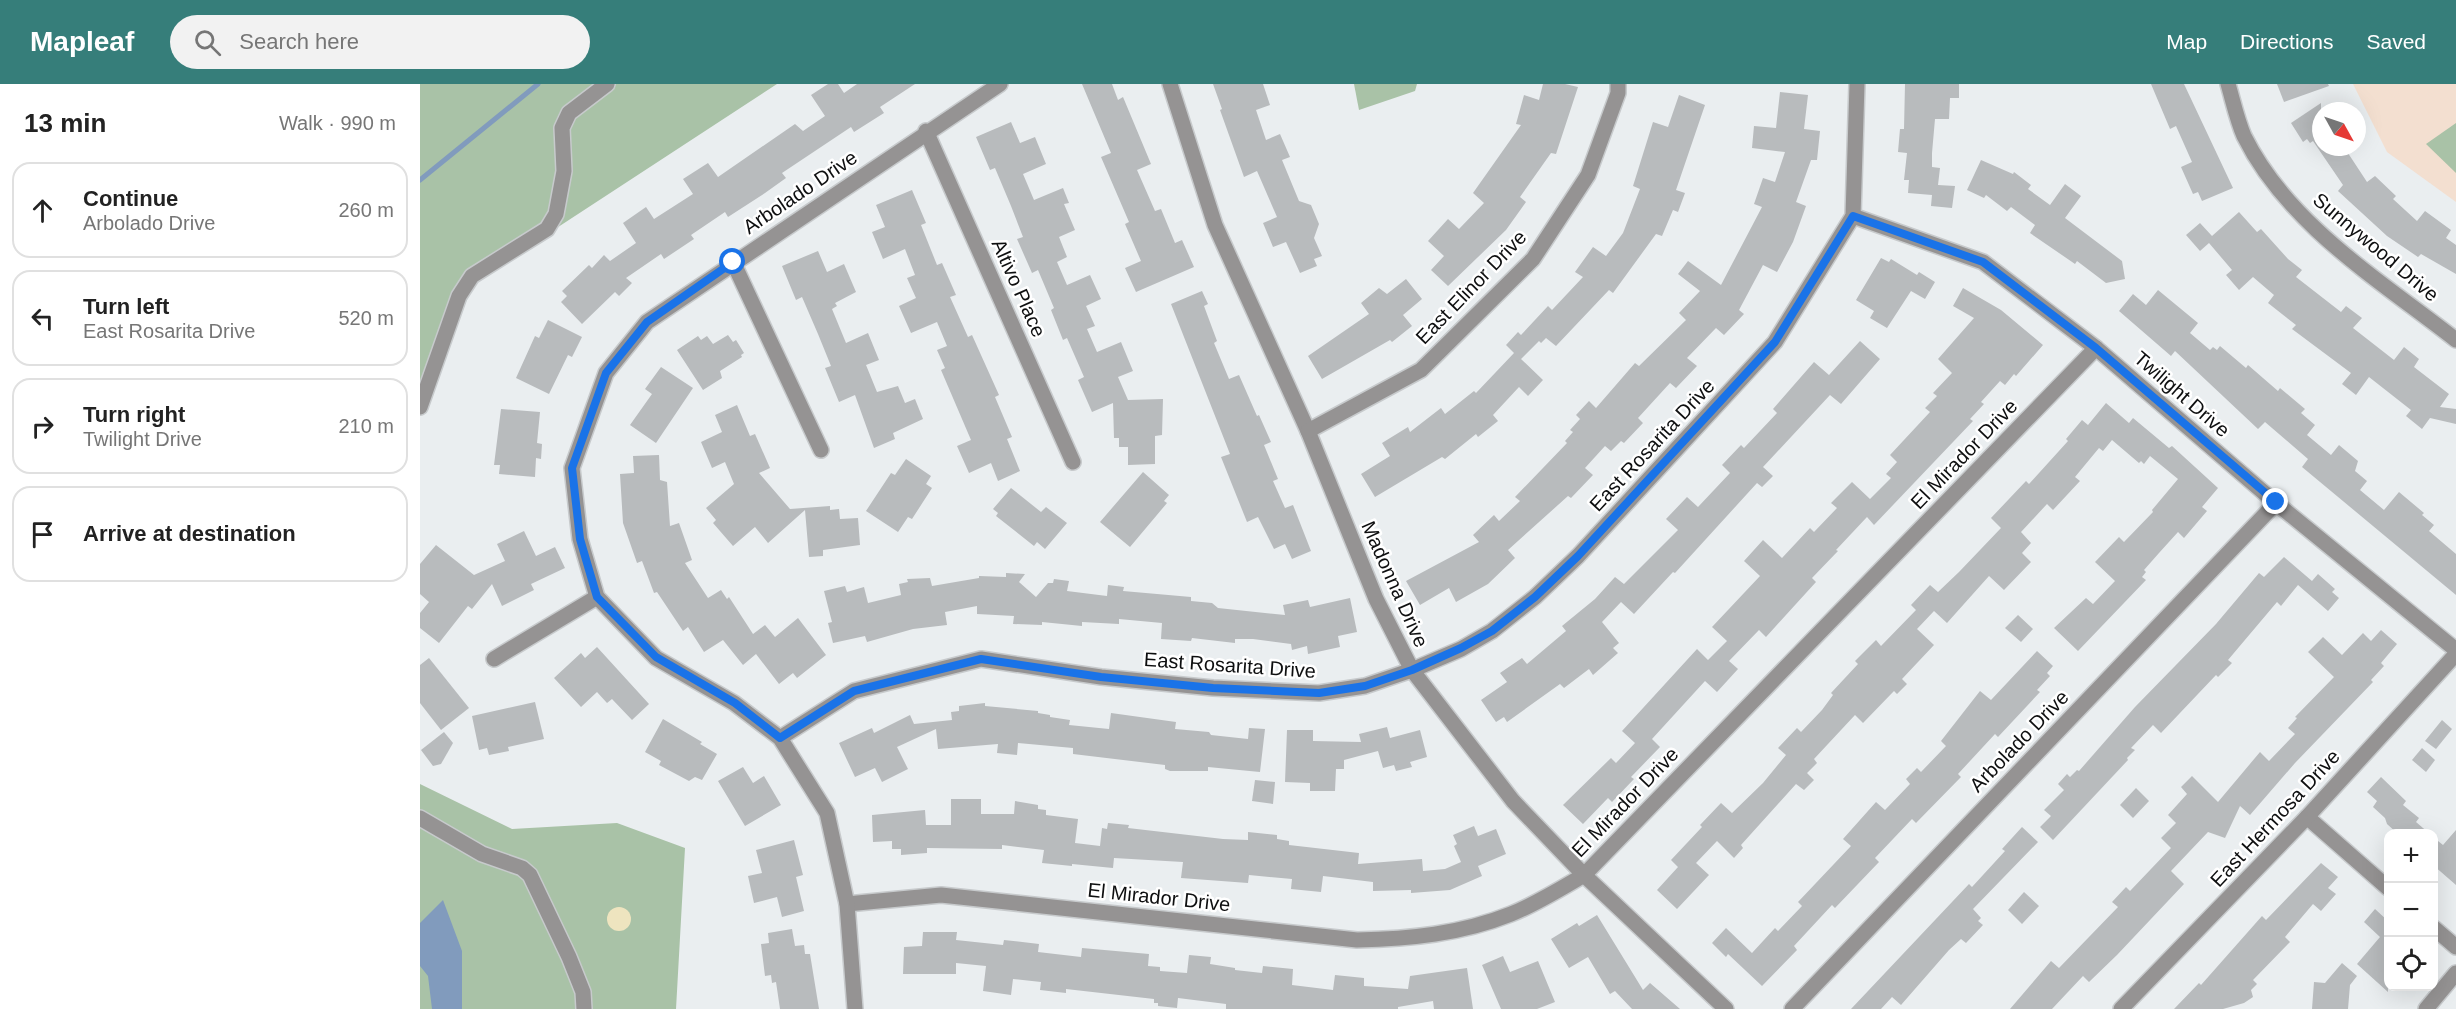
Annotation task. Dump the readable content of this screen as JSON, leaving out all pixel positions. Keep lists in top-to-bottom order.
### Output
{
  "streets": {
    "street": [
      "Arbolado Drive",
      "Sunnywood Drive",
      "East Elinor Drive",
      "Altivo Place",
      "Twilight Drive",
      "East Rosarita Drive",
      "El Mirador Drive",
      "Madonna Drive",
      "East Hermosa Drive"
    ]
  },
  "crossings": [
    ["Arbolado Drive", "Altivo Place"],
    ["Arbolado Drive", "Twilight Drive"],
    ["Arbolado Drive", "East Rosarita Drive"],
    ["Arbolado Drive", "El Mirador Drive"],
    ["East Elinor Drive", "Madonna Drive"],
    ["Twilight Drive", "East Rosarita Drive"],
    ["Twilight Drive", "El Mirador Drive"],
    ["Twilight Drive", "East Hermosa Drive"],
    ["East Rosarita Drive", "Madonna Drive"],
    ["El Mirador Drive", "Madonna Drive"]
  ],
  "north": "bottom right",
  "page": {
    "header": "Mapleaf",
    "search": "Search here",
    "nav": ["Map", "Directions", "Saved"],
    "heading": ["13 min", "Walk · 990 m"],
    "list": [
      ["Continue", "Arbolado Drive", "260 m"],
      ["Turn left", "East Rosarita Drive", "520 m"],
      ["Turn right", "Twilight Drive", "210 m"],
      "Arrive at destination"
    ],
    "map_buttons": ["+", "−"]
  }
}
